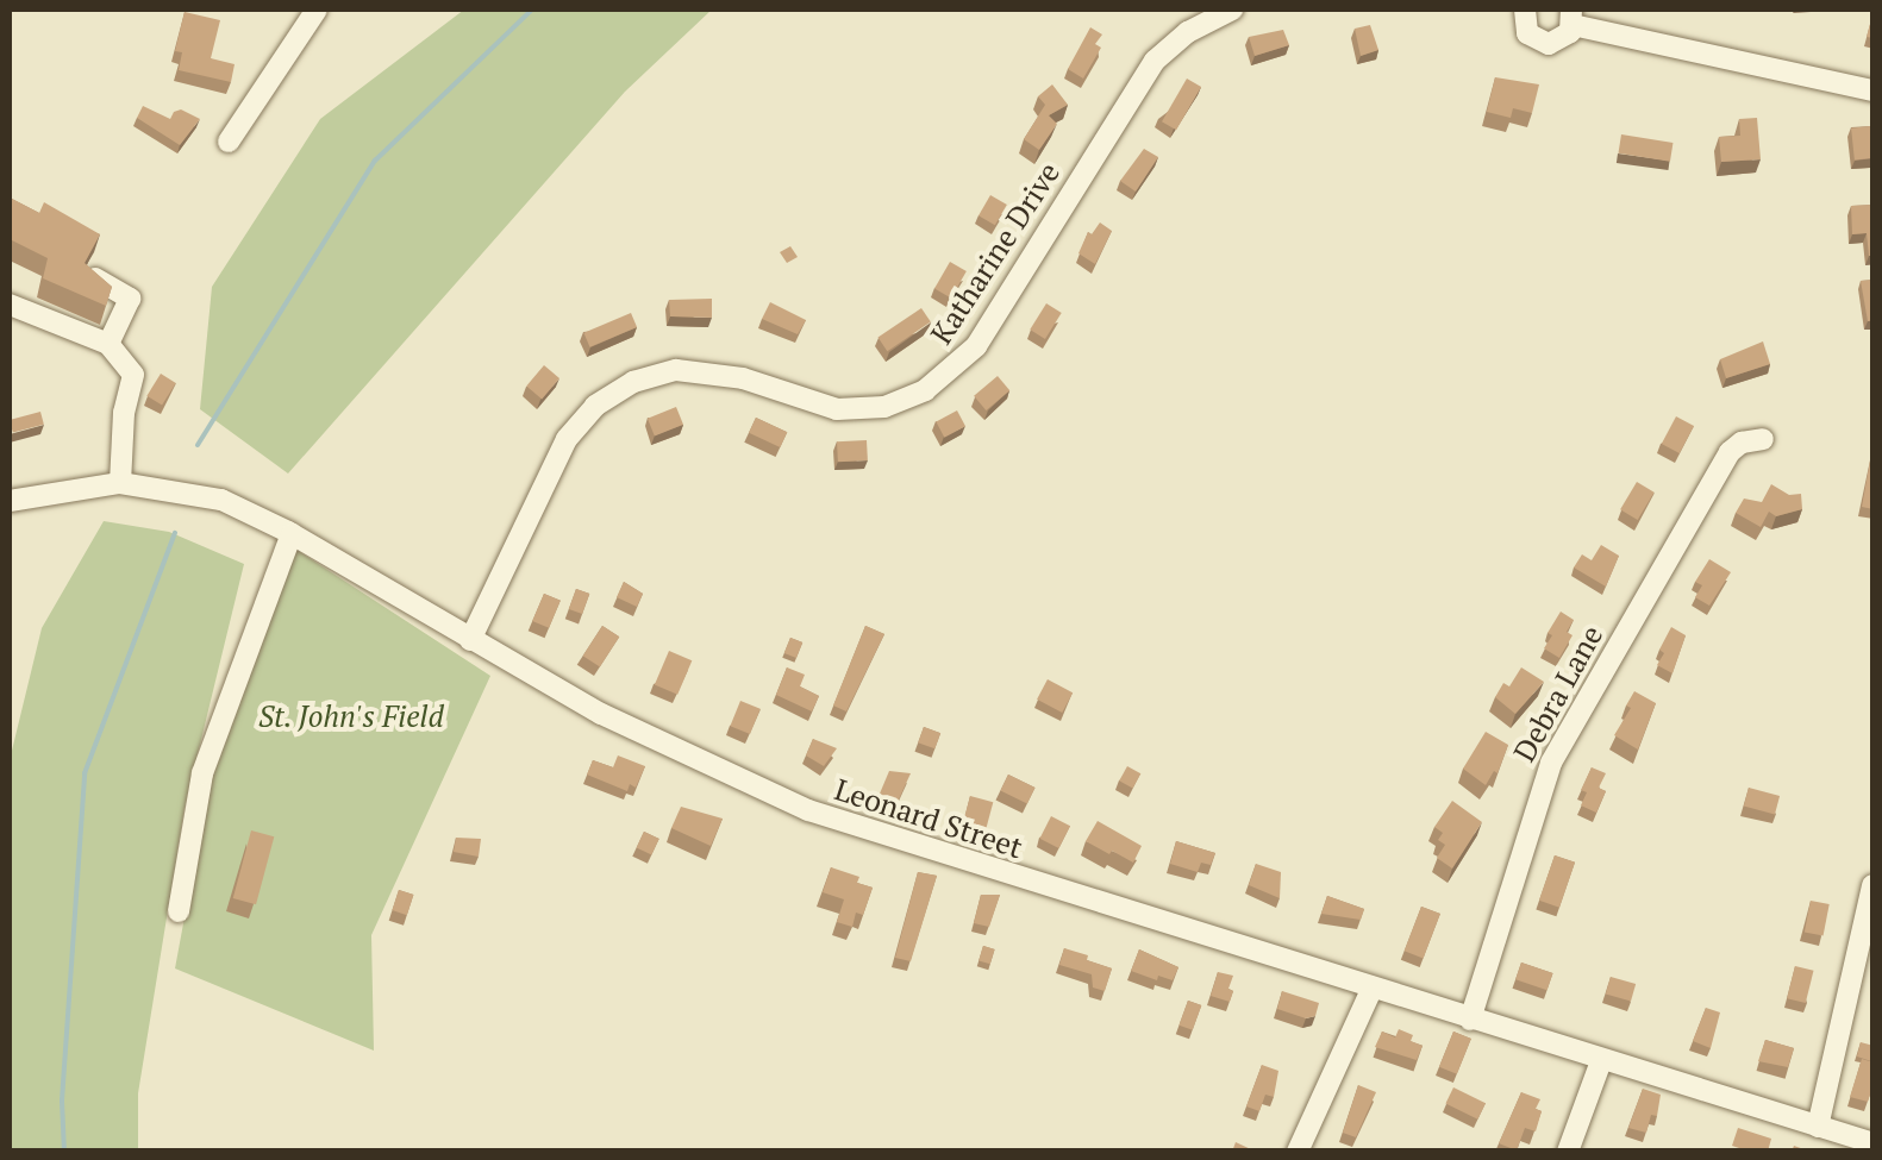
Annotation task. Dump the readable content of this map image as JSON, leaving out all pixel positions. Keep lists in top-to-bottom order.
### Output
{
  "streets": {
    "street": ["Katharine Drive", "Debra Lane", "Leonard Street"]
  },
  "crossings": [
    ["Katharine Drive", "Leonard Street"],
    ["Debra Lane", "Leonard Street"]
  ],
  "parks": ["St. John's Field"]
}
